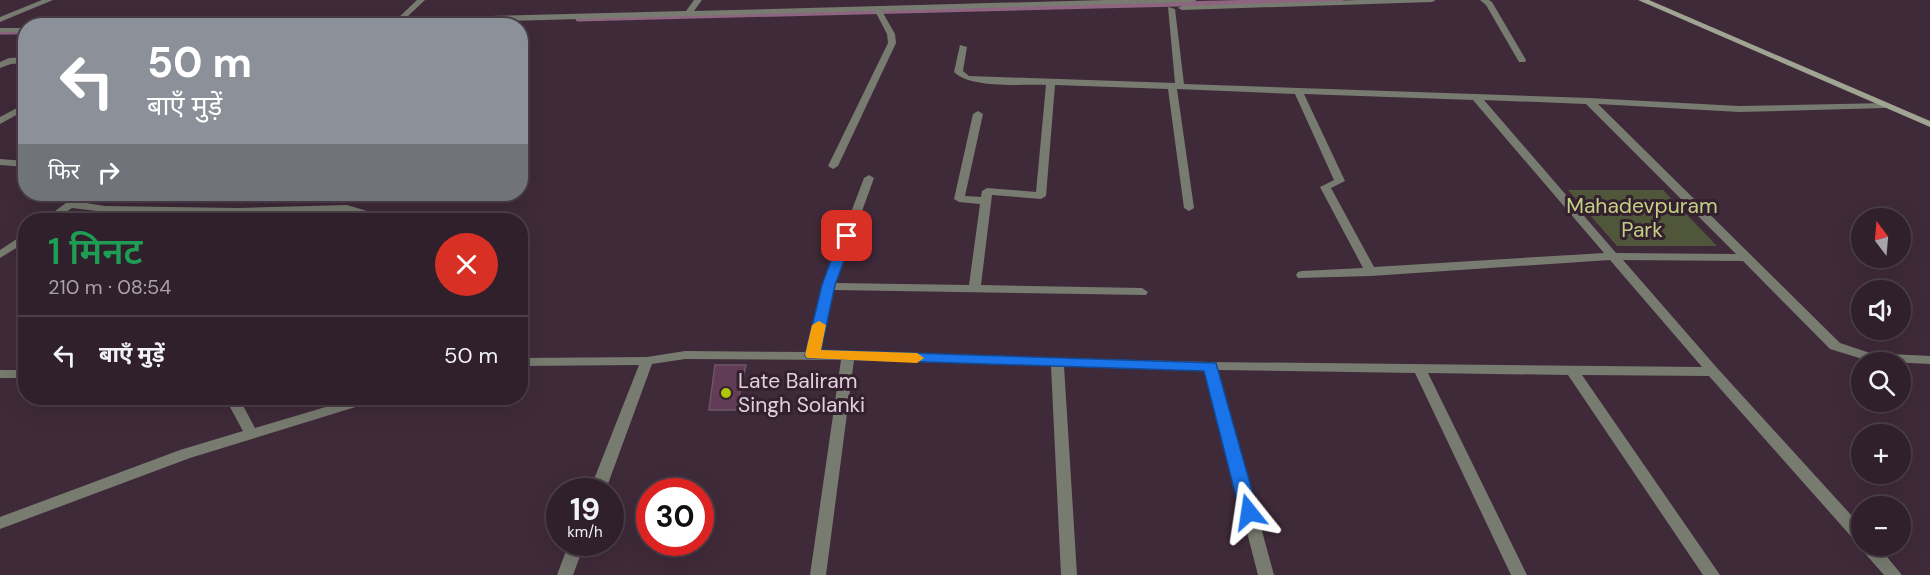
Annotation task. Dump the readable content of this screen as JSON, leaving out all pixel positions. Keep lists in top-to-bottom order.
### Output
{
  "parks": ["Mahadevpuram Park"],
  "places": ["Late Baliram Singh Solanki"],
  "north": "top",
  "page": {
    "turn": ["50 m", "बाएँ मुड़ें"],
    "then": "फिर",
    "map_buttons": ["+", "−"],
    "heading": ["1 मिनट", "210 m · 08:54"],
    "list": [
      {
        "name": "बाएँ मुड़ें",
        "value": "50 m"
      }
    ],
    "speed": "19 km/h",
    "limit": "30"
  }
}
